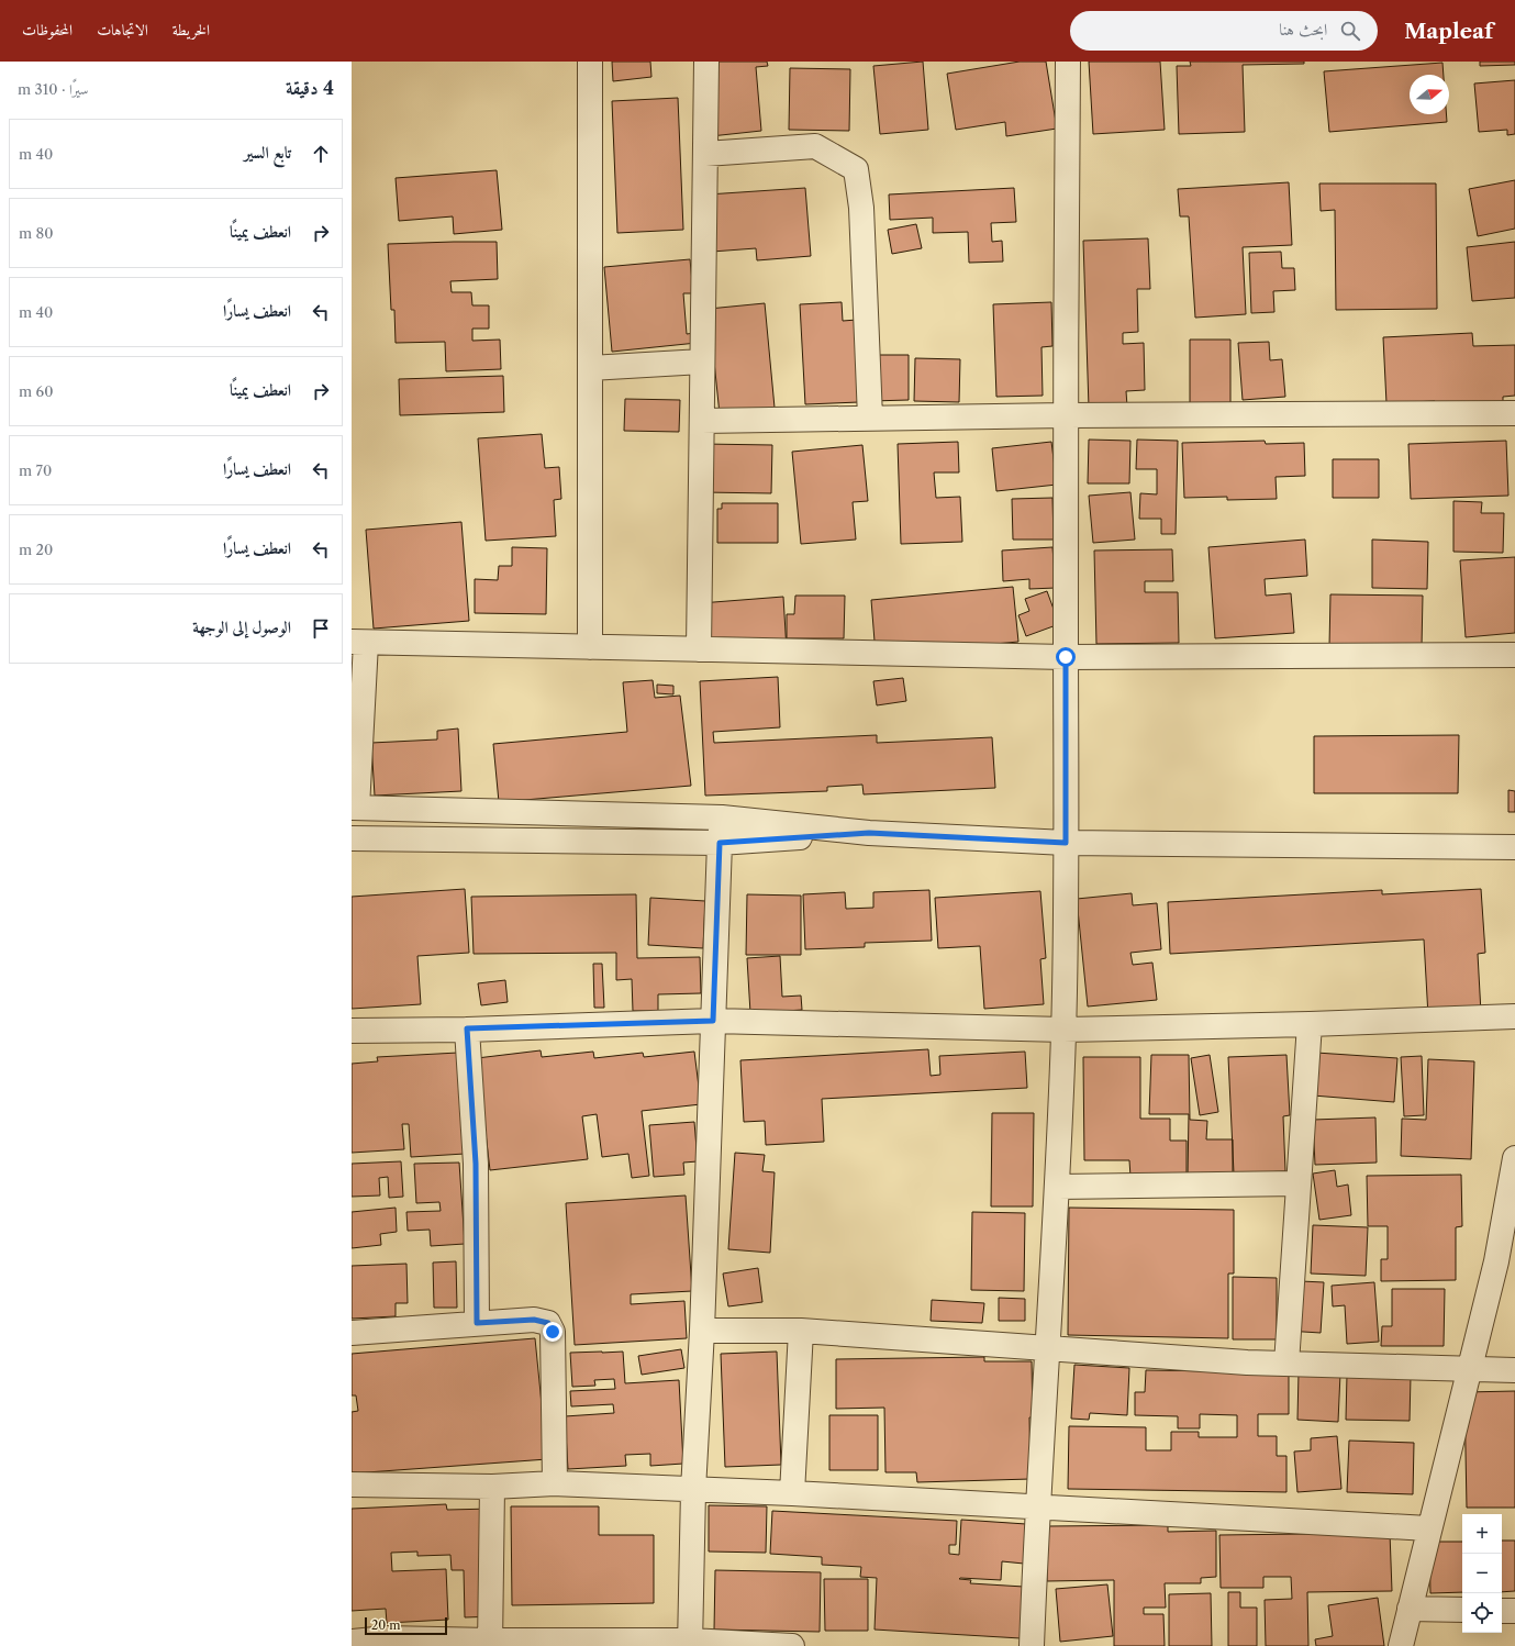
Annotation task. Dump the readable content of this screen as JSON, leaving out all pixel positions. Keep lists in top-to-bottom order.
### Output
{
  "scale_bar": "20 m",
  "north": "right",
  "page": {
    "header": "Mapleaf",
    "search": "ابحث هنا",
    "nav": ["الخريطة", "الاتجاهات", "المحفوظات"],
    "heading": ["4 دقيقة", "سيرًا · 310 m"],
    "list": [
      ["تابع السير", "40 m"],
      ["انعطف يمينًا", "80 m"],
      ["انعطف يسارًا", "40 m"],
      ["انعطف يمينًا", "60 m"],
      ["انعطف يسارًا", "70 m"],
      ["انعطف يسارًا", "20 m"],
      "الوصول إلى الوجهة"
    ],
    "map_buttons": ["+", "−"],
    "scale": "20 m"
  }
}
